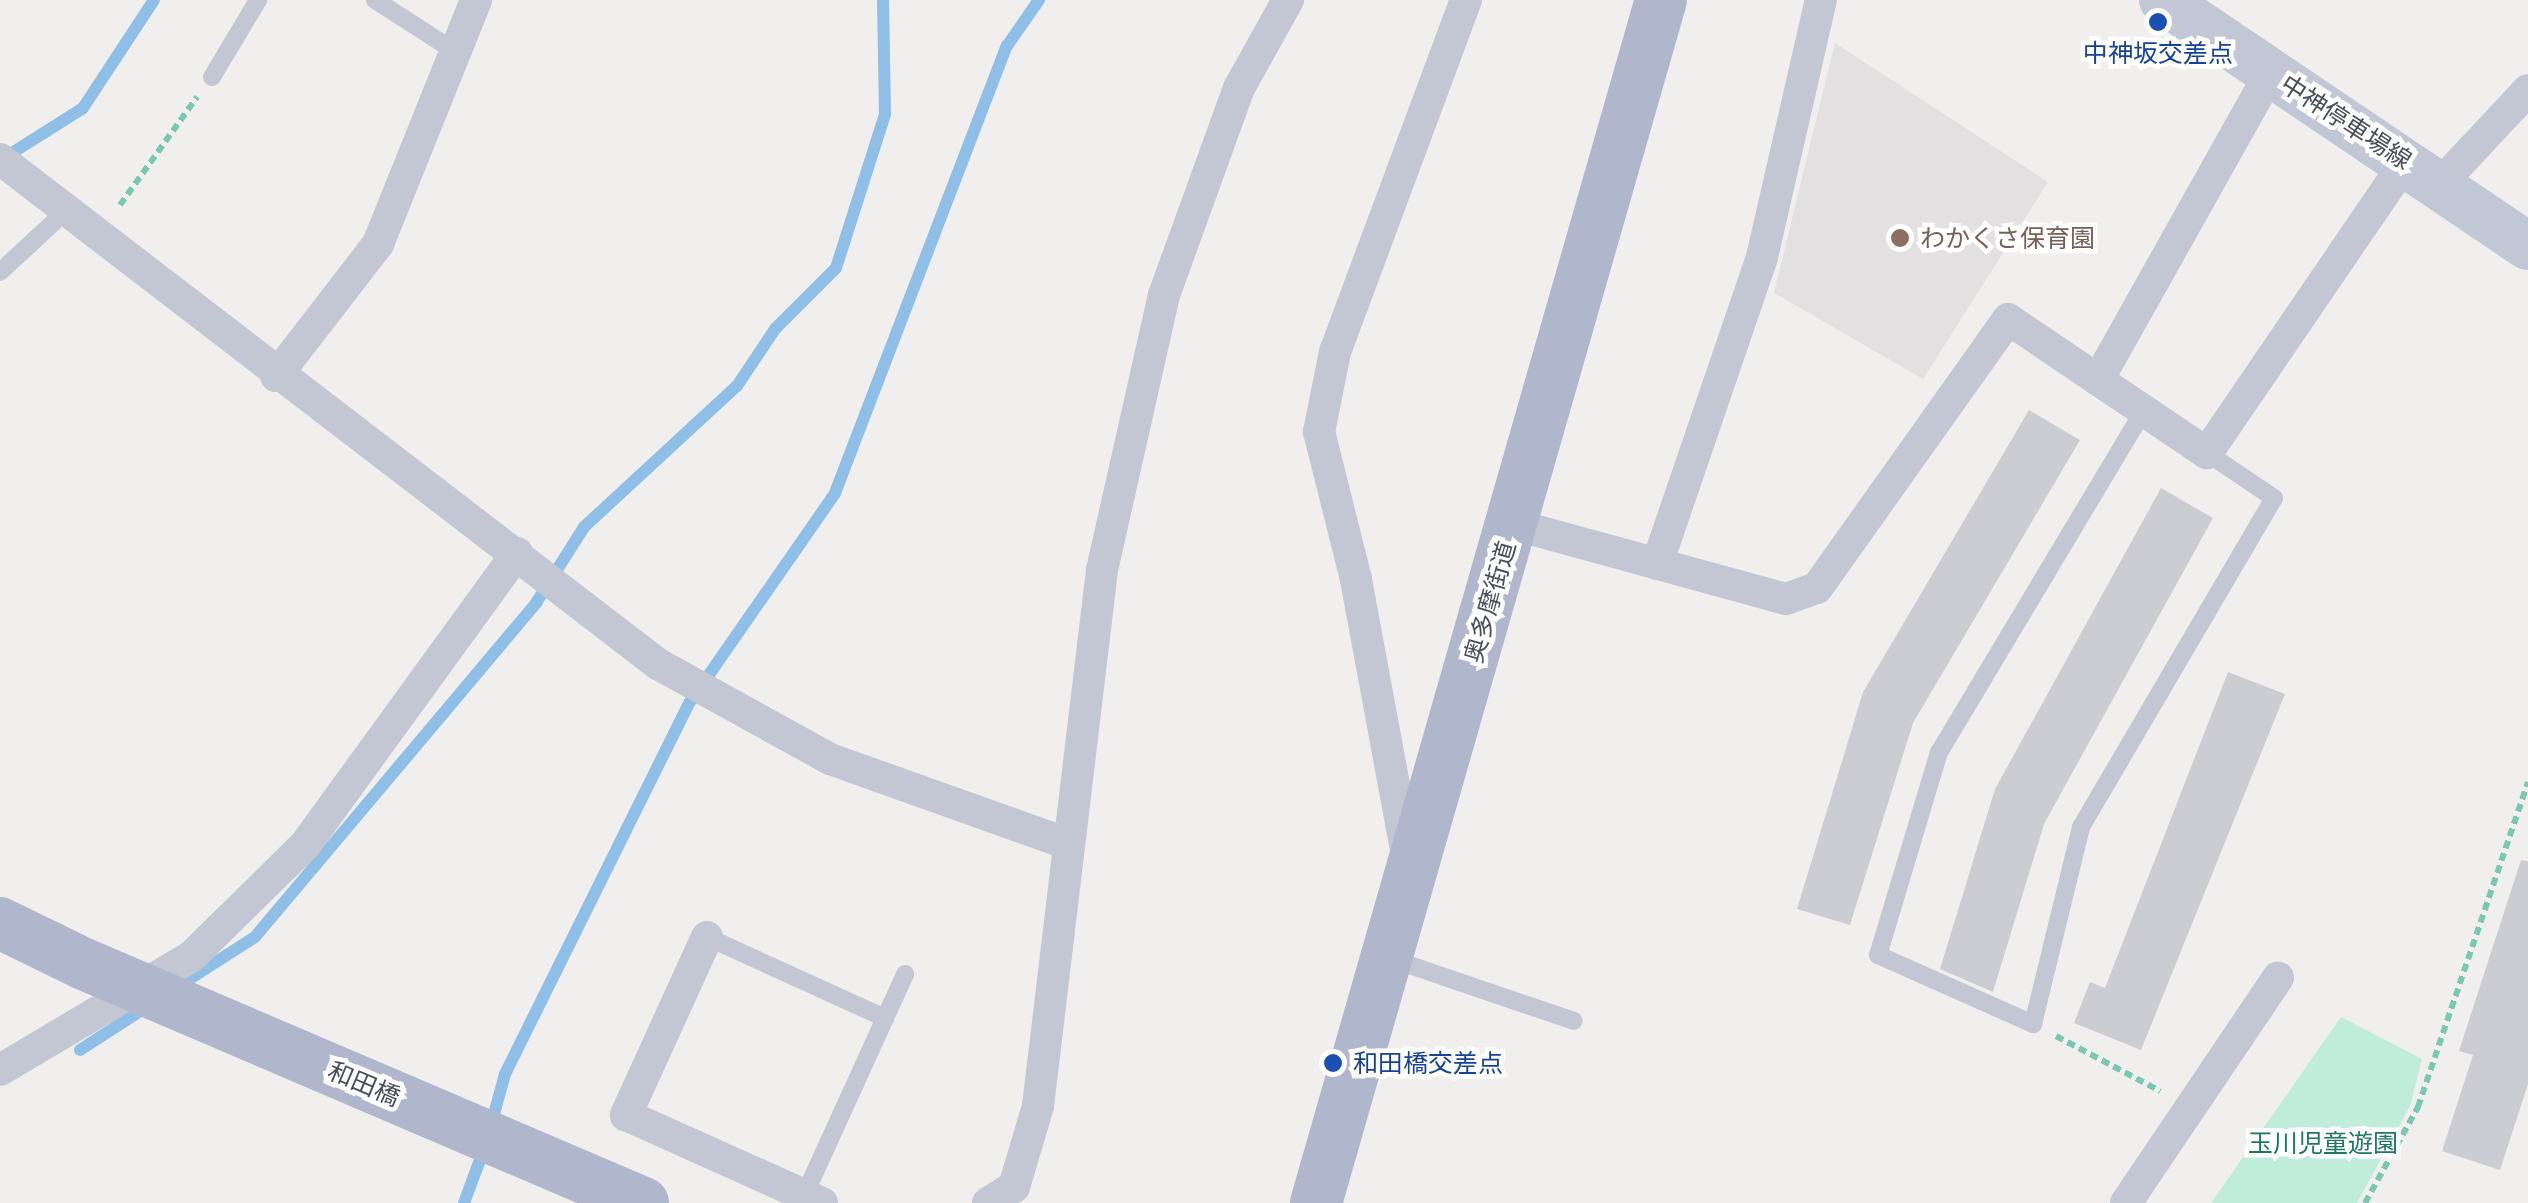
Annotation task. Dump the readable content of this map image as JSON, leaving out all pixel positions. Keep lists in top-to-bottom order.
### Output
{
  "streets": {
    "main road": ["中神停車場線", "奥多摩街道", "和田橋"]
  },
  "parks": ["玉川児童遊園"],
  "places": ["中神坂交差点", "わかくさ保育園", "和田橋交差点"]
}
